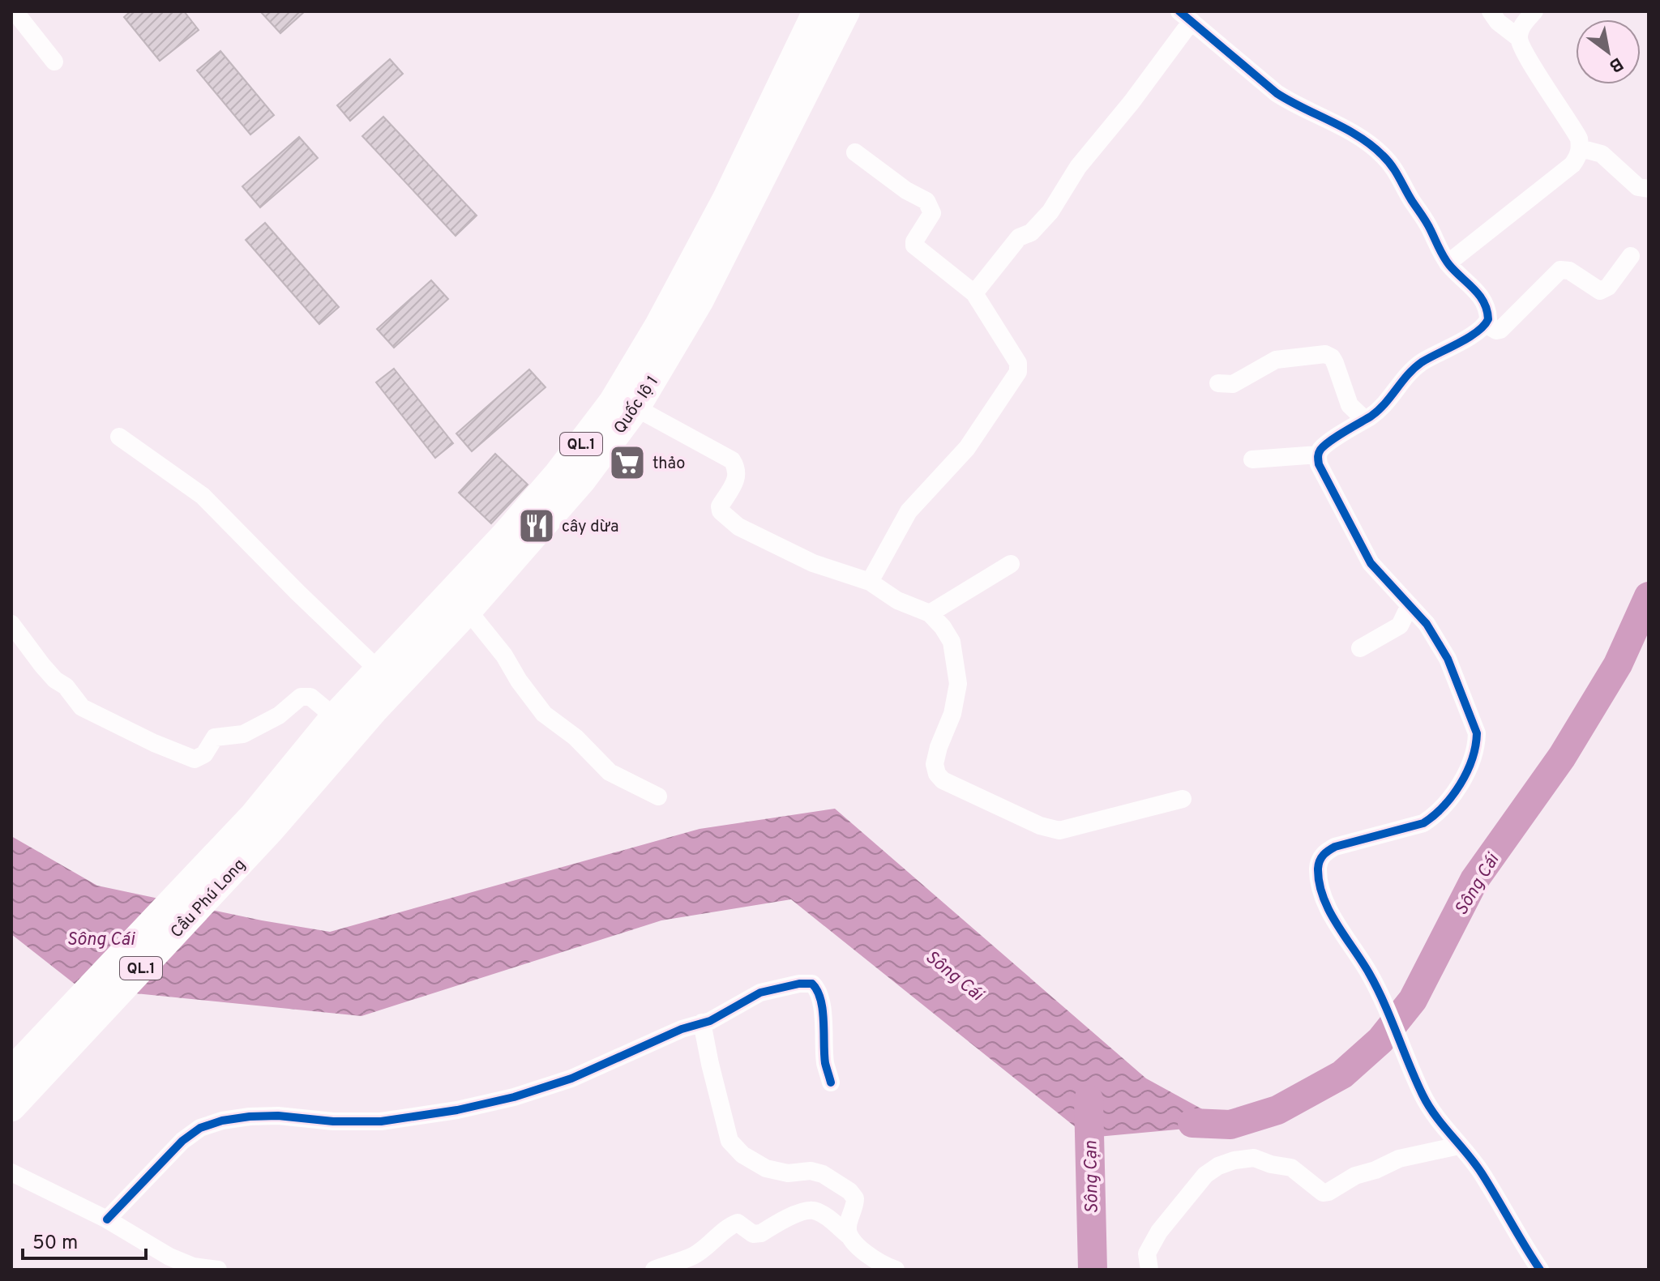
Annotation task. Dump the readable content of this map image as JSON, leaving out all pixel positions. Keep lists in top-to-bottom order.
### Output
{
  "streets": {
    "highway": ["Quốc lộ 1", "QL.1", "Cầu Phú Long"]
  },
  "crossings": [
    ["Quốc lộ 1", "Cầu Phú Long"]
  ],
  "water": ["Sông Cái", "Sông Cạn"],
  "places": {
    "supermarket": ["thảo"],
    "restaurant": ["cây dừa"]
  },
  "scale_bar": "50 m",
  "north": "bottom right"
}
